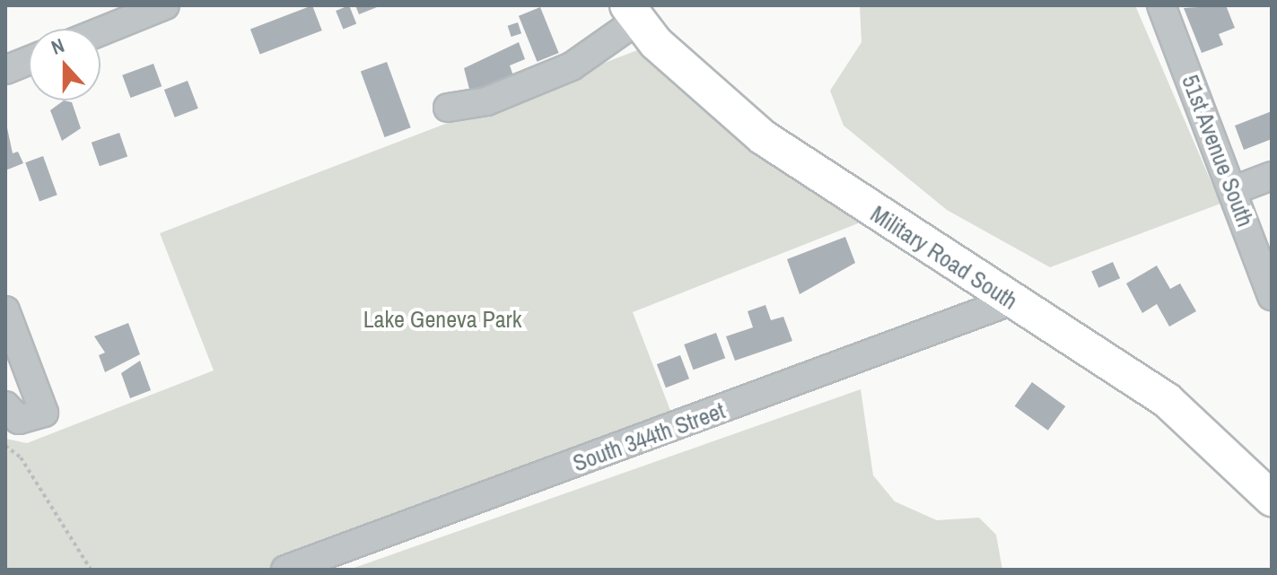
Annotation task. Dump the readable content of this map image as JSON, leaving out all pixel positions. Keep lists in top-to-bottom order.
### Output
{
  "streets": {
    "main road": ["Military Road South"],
    "street": ["51st Avenue South", "South 344th Street"]
  },
  "crossings": [
    ["Military Road South", "South 344th Street"]
  ],
  "parks": ["Lake Geneva Park"],
  "north": "top"
}
